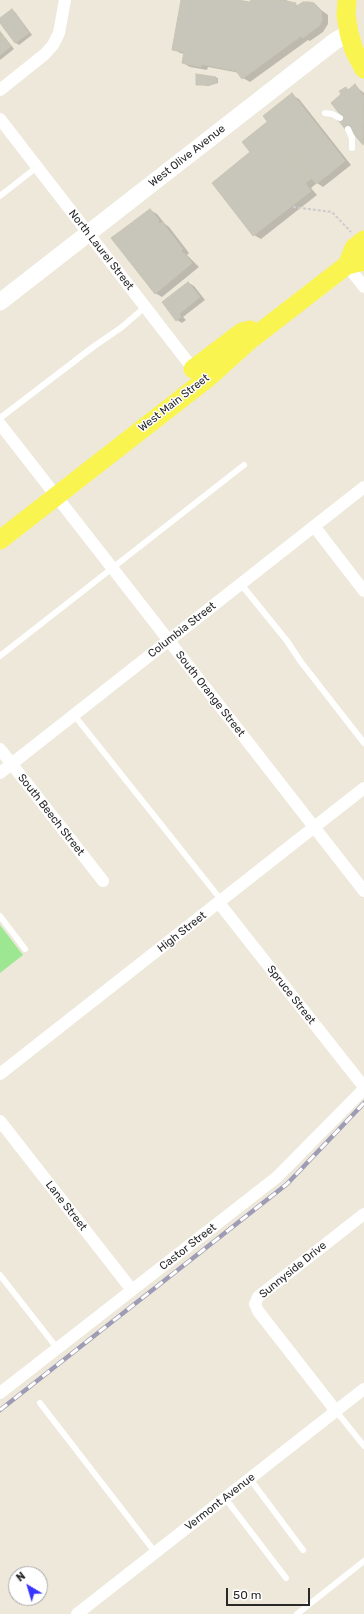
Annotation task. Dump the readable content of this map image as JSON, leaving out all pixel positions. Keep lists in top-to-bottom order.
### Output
{
  "streets": {
    "main road": ["West Main Street"],
    "street": [
      "West Olive Avenue",
      "North Laurel Street",
      "Columbia Street",
      "South Orange Street",
      "South Beech Street",
      "High Street",
      "Spruce Street",
      "Lane Street",
      "Castor Street",
      "Sunnyside Drive",
      "Vermont Avenue"
    ]
  },
  "crossings": [
    ["West Olive Avenue", "North Laurel Street"],
    ["North Laurel Street", "West Main Street"],
    ["West Main Street", "South Orange Street"],
    ["Columbia Street", "South Orange Street"],
    ["Columbia Street", "South Beech Street"],
    ["South Orange Street", "High Street"],
    ["High Street", "Spruce Street"],
    ["Spruce Street", "Castor Street"],
    ["Lane Street", "Castor Street"],
    ["Sunnyside Drive", "Vermont Avenue"]
  ],
  "scale_bar": "50 m",
  "north": "top left"
}
